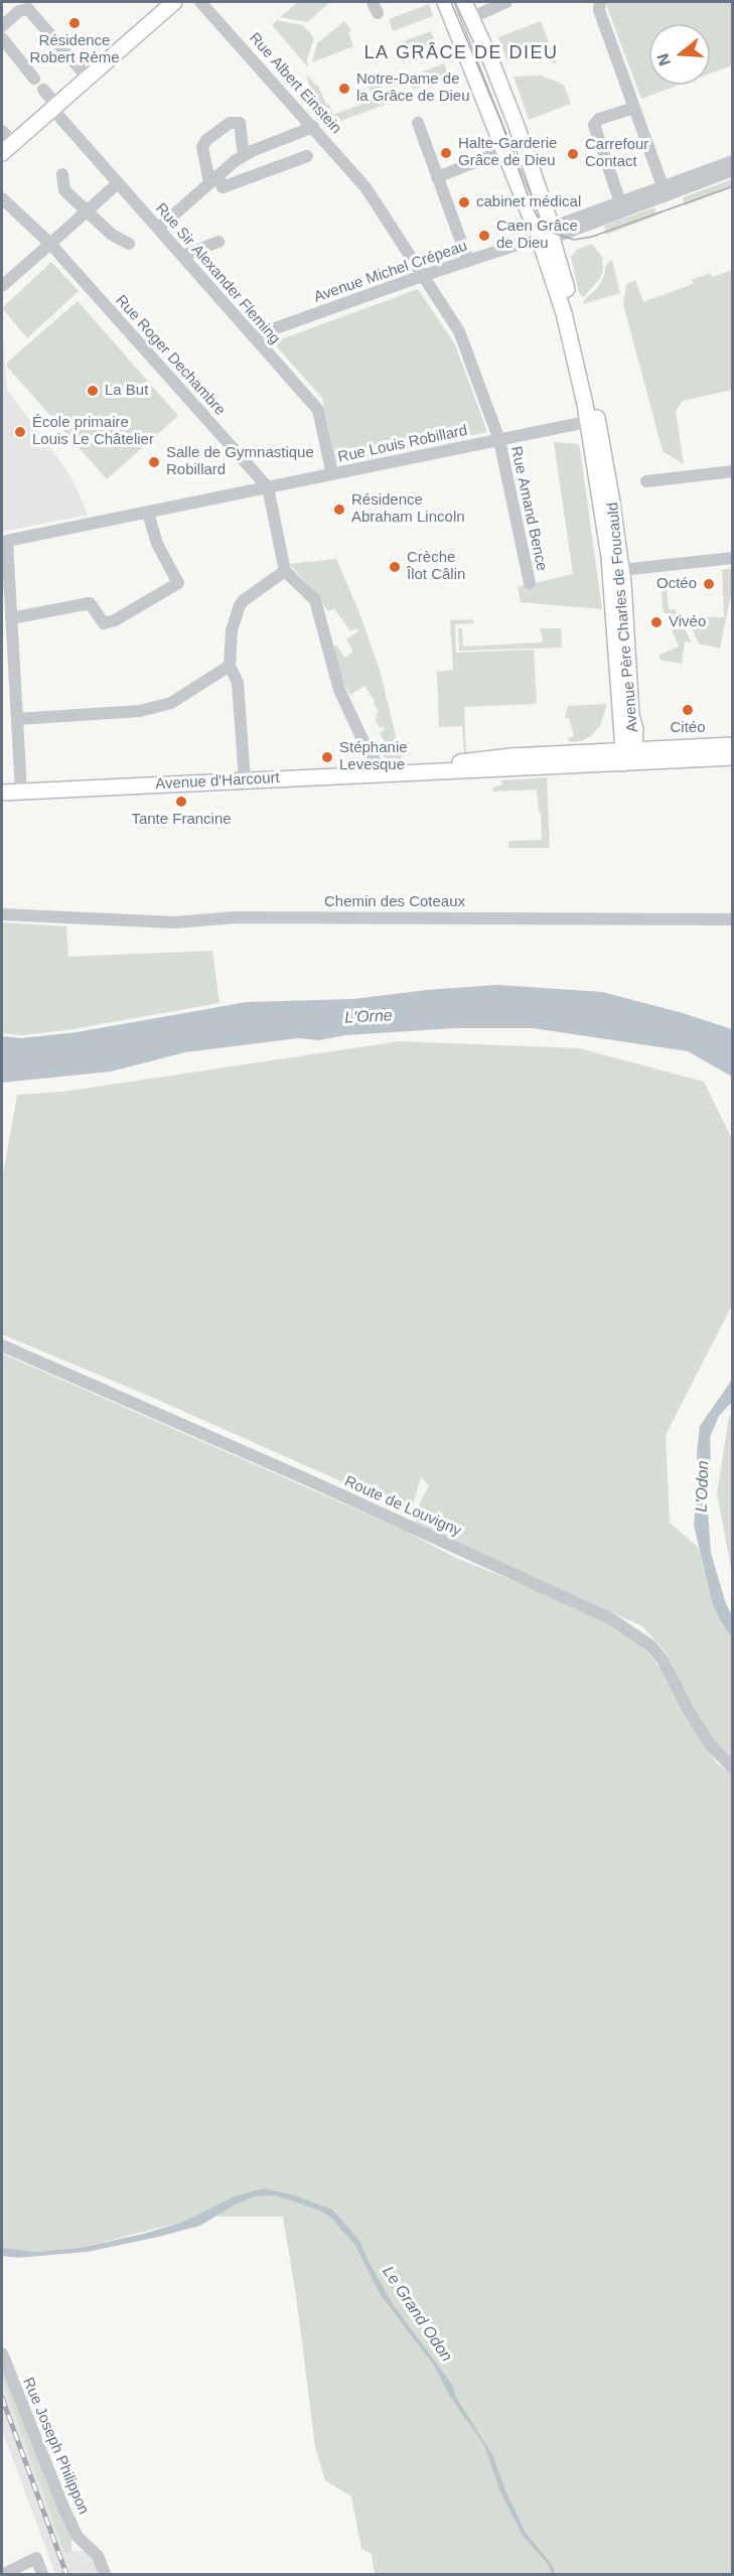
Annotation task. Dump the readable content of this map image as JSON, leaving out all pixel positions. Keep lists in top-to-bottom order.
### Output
{
  "streets": {
    "main road": ["Avenue Père Charles de Foucauld", "Avenue d'Harcourt"],
    "street": [
      "Rue Albert Einstein",
      "Avenue Michel Crépeau",
      "Rue Sir Alexander Fleming",
      "Rue Roger Dechambre",
      "Rue Louis Robillard",
      "Rue Amand Bence",
      "Chemin des Coteaux",
      "Route de Louvigny",
      "Rue Joseph Philippon"
    ]
  },
  "crossings": [
    ["Rue Albert Einstein", "Avenue Michel Crépeau"],
    ["Rue Albert Einstein", "Rue Amand Bence"],
    ["Avenue Michel Crépeau", "Rue Sir Alexander Fleming"],
    ["Avenue Michel Crépeau", "Rue Amand Bence"],
    ["Avenue Michel Crépeau", "Avenue Père Charles de Foucauld"],
    ["Rue Sir Alexander Fleming", "Rue Louis Robillard"],
    ["Rue Roger Dechambre", "Rue Louis Robillard"],
    ["Rue Louis Robillard", "Rue Amand Bence"],
    ["Rue Louis Robillard", "Avenue Père Charles de Foucauld"],
    ["Avenue Père Charles de Foucauld", "Avenue d'Harcourt"]
  ],
  "districts": ["LA GRÂCE DE DIEU"],
  "water": ["L'Orne", "L'Odon", "Le Grand Odon"],
  "places": [
    "Résidence Robert Rème",
    "Notre-Dame de la Grâce de Dieu",
    "Halte-Garderie Grâce de Dieu",
    "Carrefour Contact",
    "cabinet médical",
    "Caen Grâce de Dieu",
    "La But",
    "École primaire Louis Le Châtelier",
    "Salle de Gymnastique Robillard",
    "Résidence Abraham Lincoln",
    "Crèche Îlot Câlin",
    "Octéo",
    "Vivéo",
    "Citéo",
    "Stéphanie Levesque",
    "Tante Francine"
  ],
  "north": "left"
}
